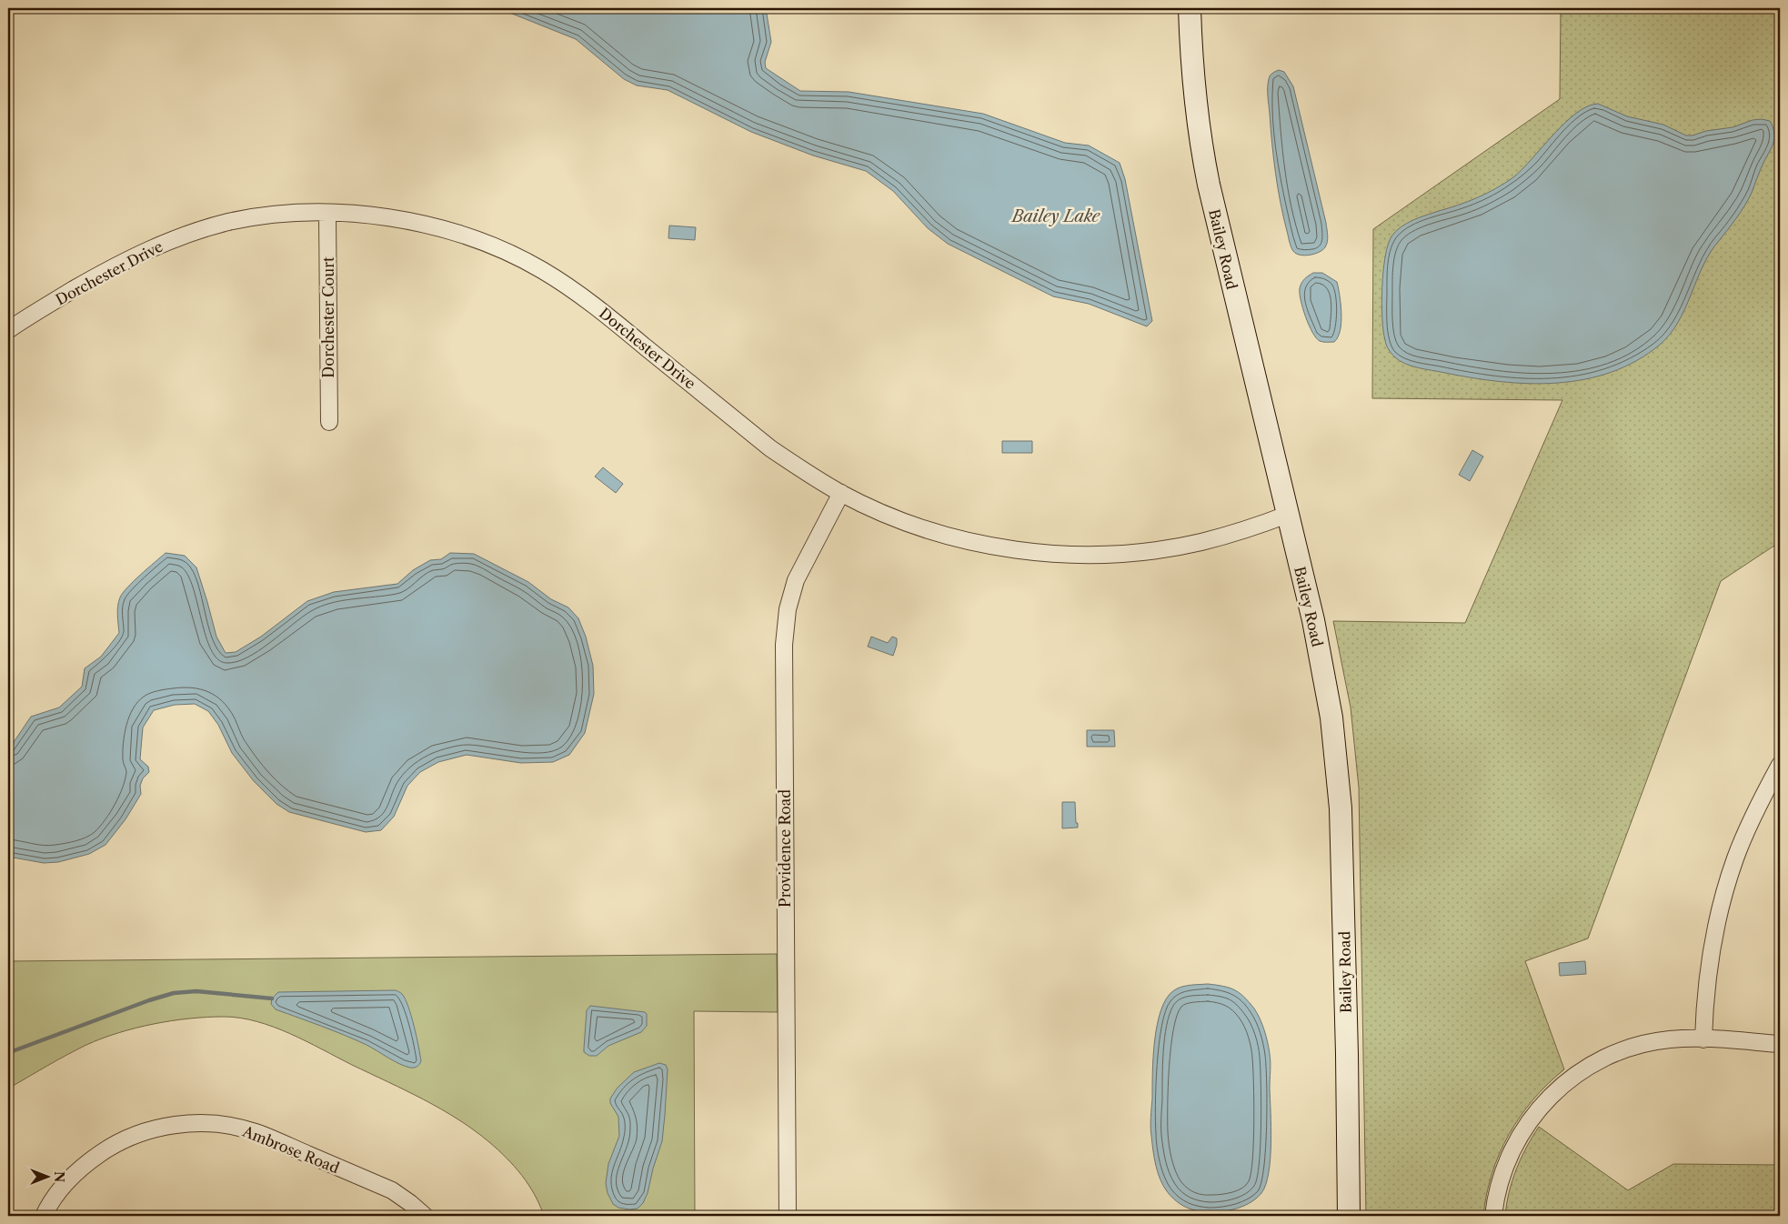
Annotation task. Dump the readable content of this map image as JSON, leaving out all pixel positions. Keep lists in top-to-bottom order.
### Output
{
  "streets": {
    "main road": ["Bailey Road"],
    "street": [
      "Dorchester Drive",
      "Dorchester Court",
      "Providence Road",
      "Ambrose Road"
    ]
  },
  "crossings": [
    ["Bailey Road", "Dorchester Drive"],
    ["Dorchester Drive", "Dorchester Court"],
    ["Dorchester Drive", "Providence Road"]
  ],
  "water": ["Bailey Lake"],
  "north": "right"
}
